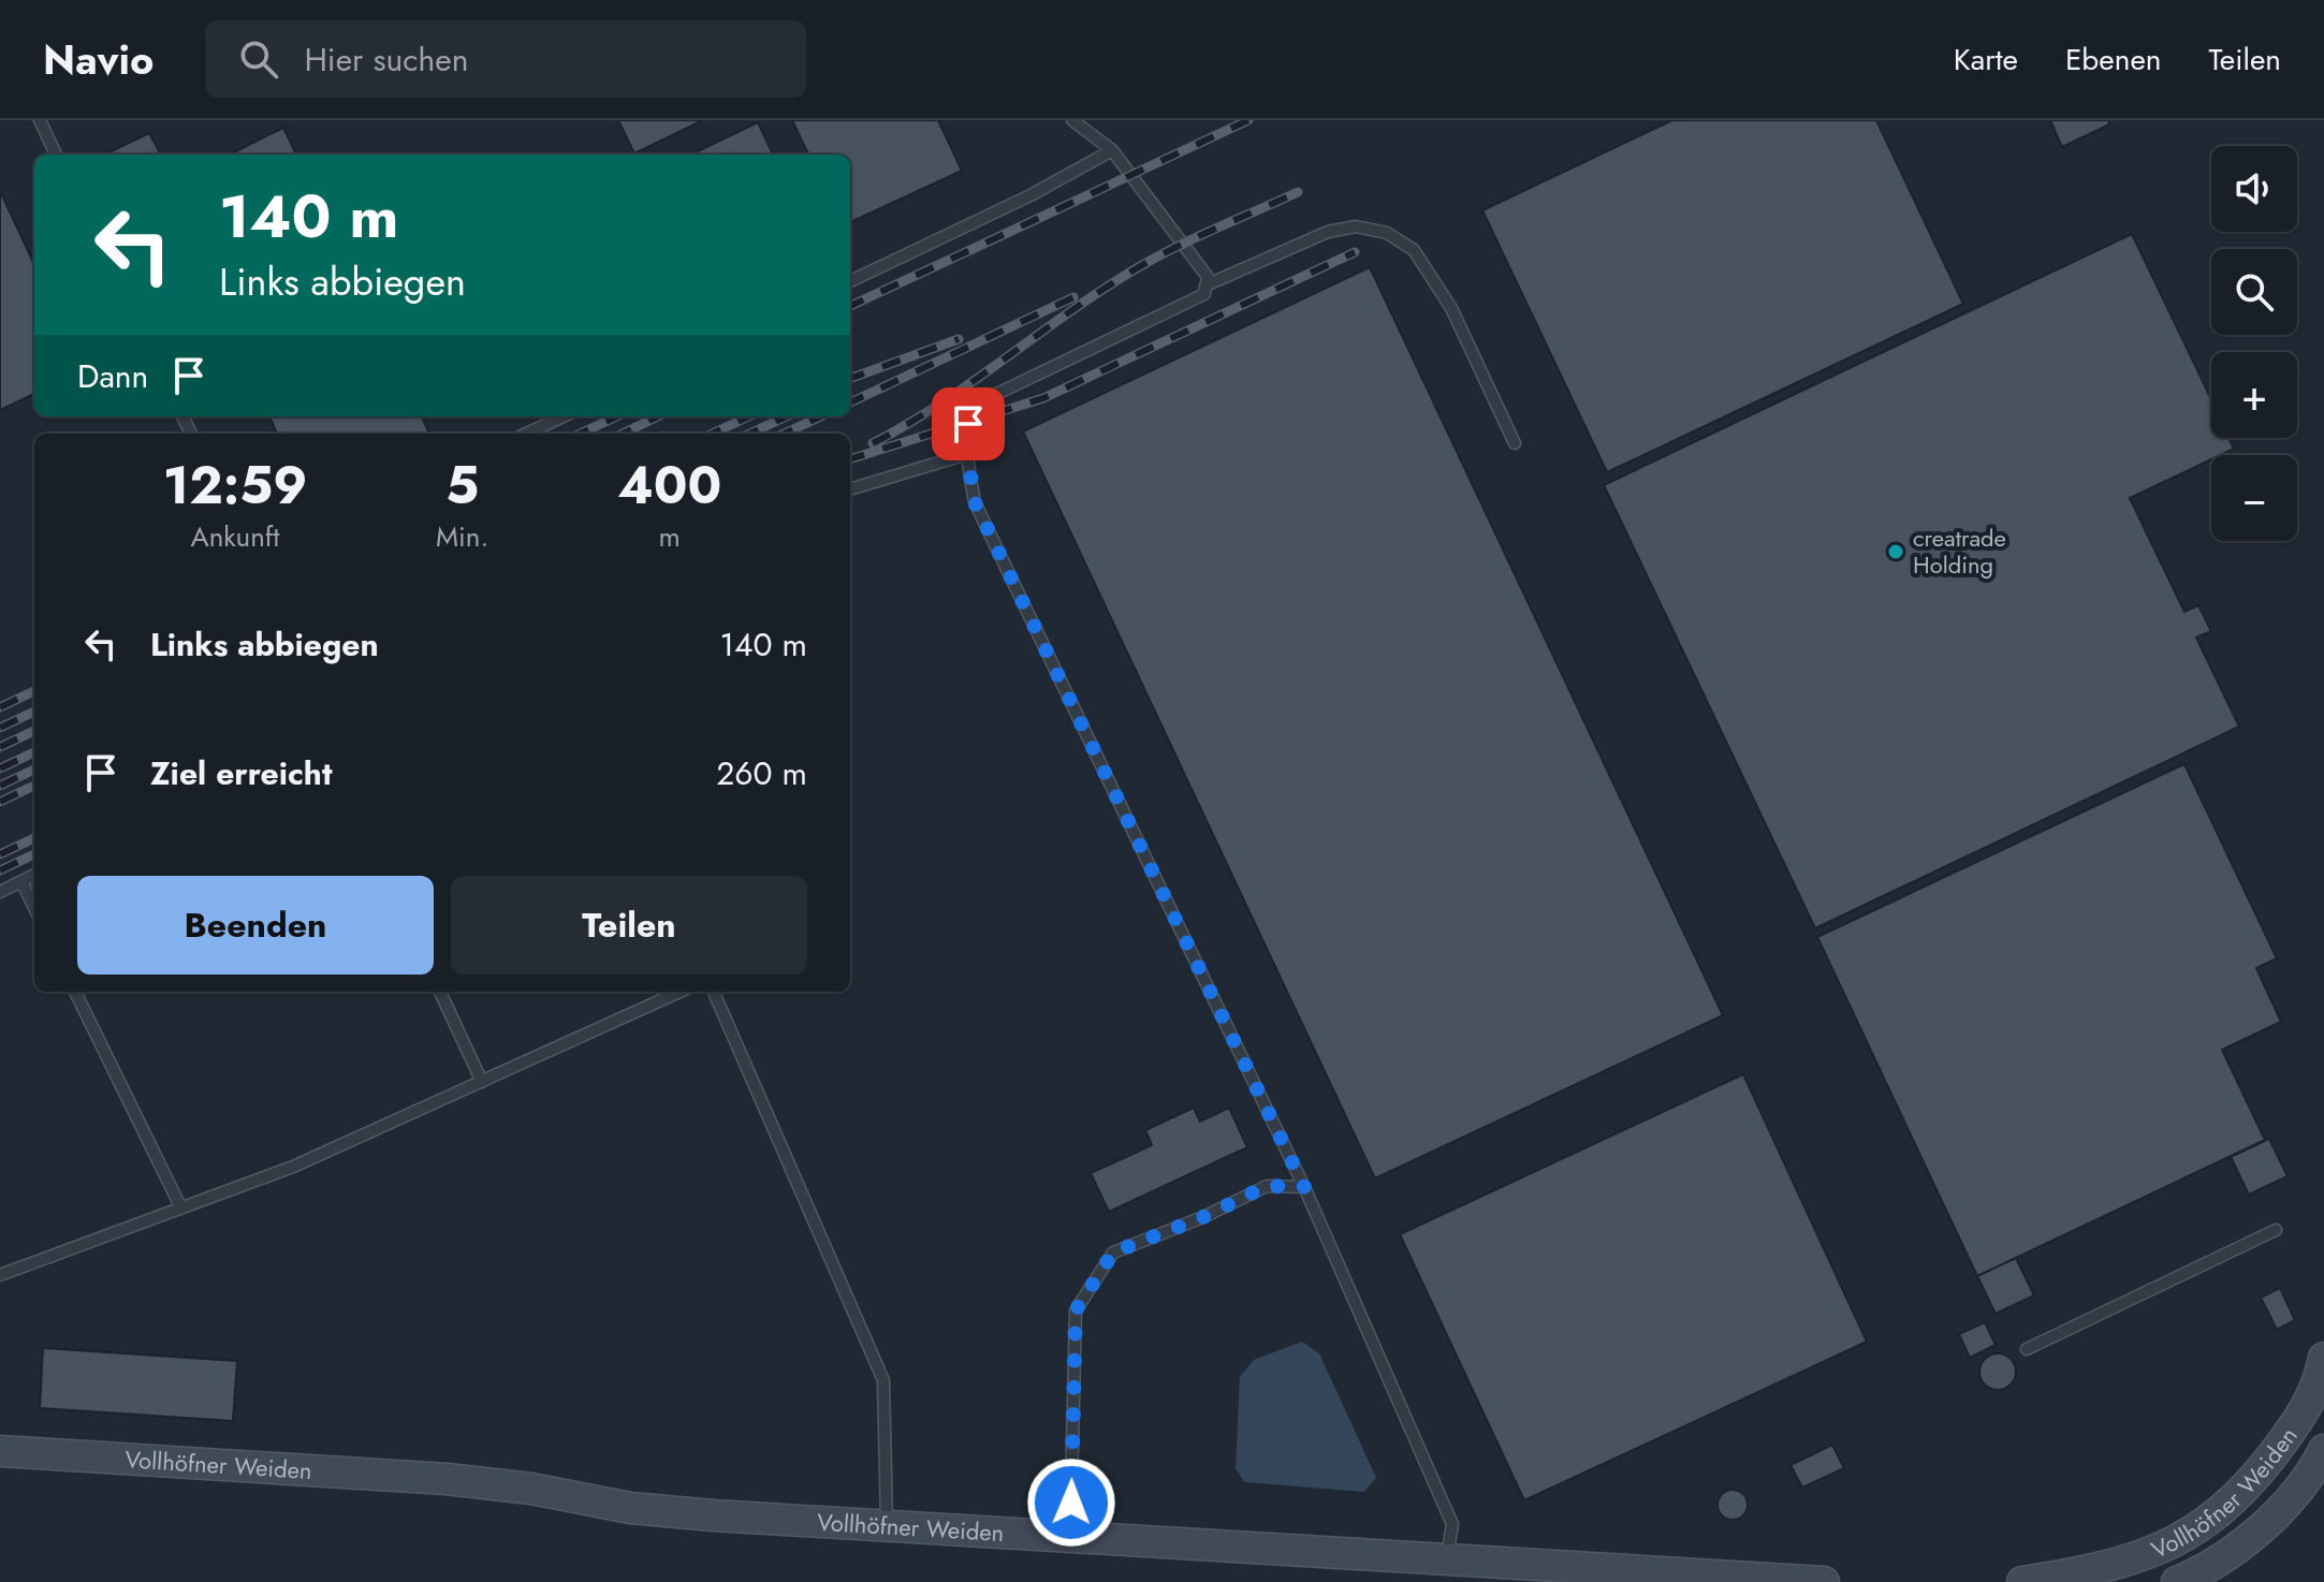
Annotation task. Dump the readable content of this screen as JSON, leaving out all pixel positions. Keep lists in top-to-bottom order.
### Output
{
  "streets": {
    "main road": ["Vollhöfner Weiden"]
  },
  "places": ["creatrade Holding"],
  "page": {
    "header": "Navio",
    "search": "Hier suchen",
    "nav": ["Karte", "Ebenen", "Teilen"],
    "map_buttons": ["+", "−"],
    "turn": ["140 m", "Links abbiegen"],
    "then": "Dann",
    "eta": [
      "12:59",
      "Ankunft",
      "5",
      "Min.",
      "400",
      "m"
    ],
    "list": [
      {
        "name": "Links abbiegen",
        "value": "140 m"
      },
      {
        "name": "Ziel erreicht",
        "value": "260 m"
      }
    ],
    "buttons": ["Beenden", "Teilen"]
  }
}
